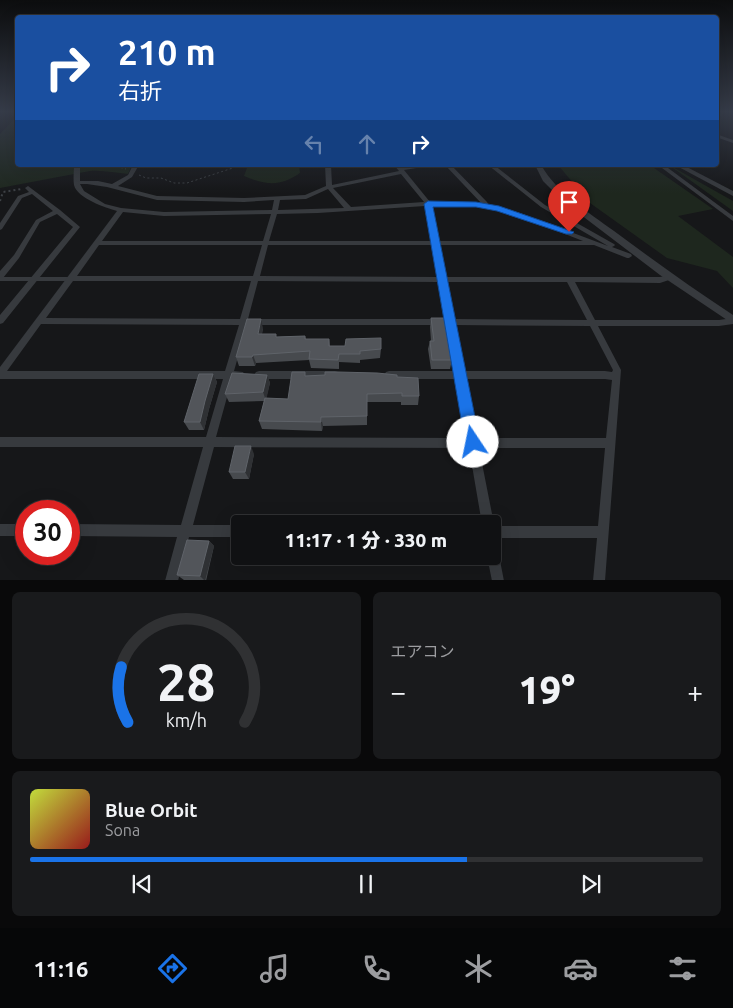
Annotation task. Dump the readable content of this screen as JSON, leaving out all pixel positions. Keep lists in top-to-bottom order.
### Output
{
  "page": {
    "turn": ["210 m", "右折"],
    "limit": "30",
    "trip": "11:17 · 1 分 · 330 m",
    "tile": "エアコン",
    "heat": ["−", "19°", "+"],
    "song": ["Blue Orbit", "Sona"],
    "tabs": "11:16",
    "gauge": ["28", "km/h"]
  }
}
